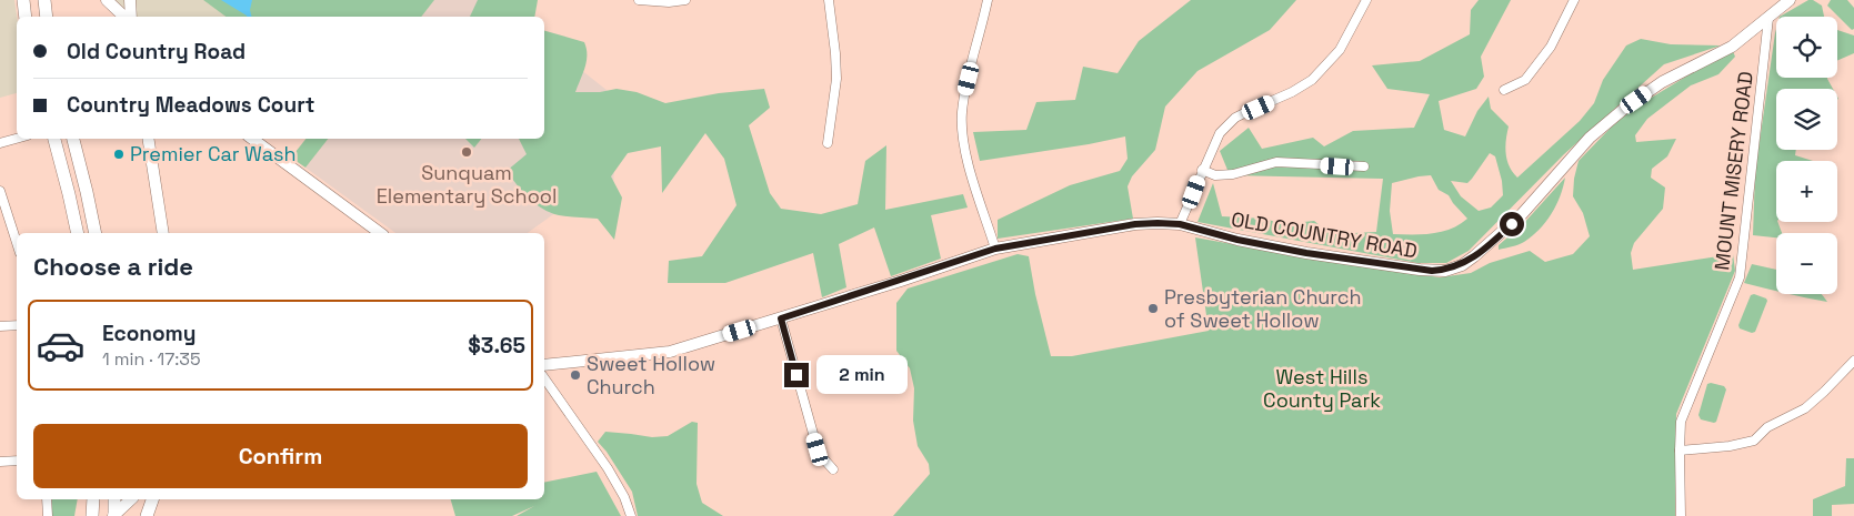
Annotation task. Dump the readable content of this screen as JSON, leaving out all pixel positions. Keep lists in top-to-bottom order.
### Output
{
  "streets": {
    "main road": ["OLD COUNTRY ROAD"],
    "street": ["MOUNT MISERY ROAD"]
  },
  "crossings": [
    ["MOUNT MISERY ROAD", "OLD COUNTRY ROAD"]
  ],
  "parks": ["West Hills County Park"],
  "places": [
    "Sunquam Elementary School",
    "Premier Car Wash",
    "Presbyterian Church of Sweet Hollow",
    "Sweet Hollow Church"
  ],
  "page": {
    "map_buttons": ["+", "−"],
    "banner": ["Old Country Road", "Country Meadows Court"],
    "heading": "Choose a ride",
    "list": [
      {
        "name": "Economy",
        "note": "1 min · 17:35",
        "value": "$3.65"
      }
    ],
    "bubble": "2 min",
    "buttons": "Confirm"
  }
}
